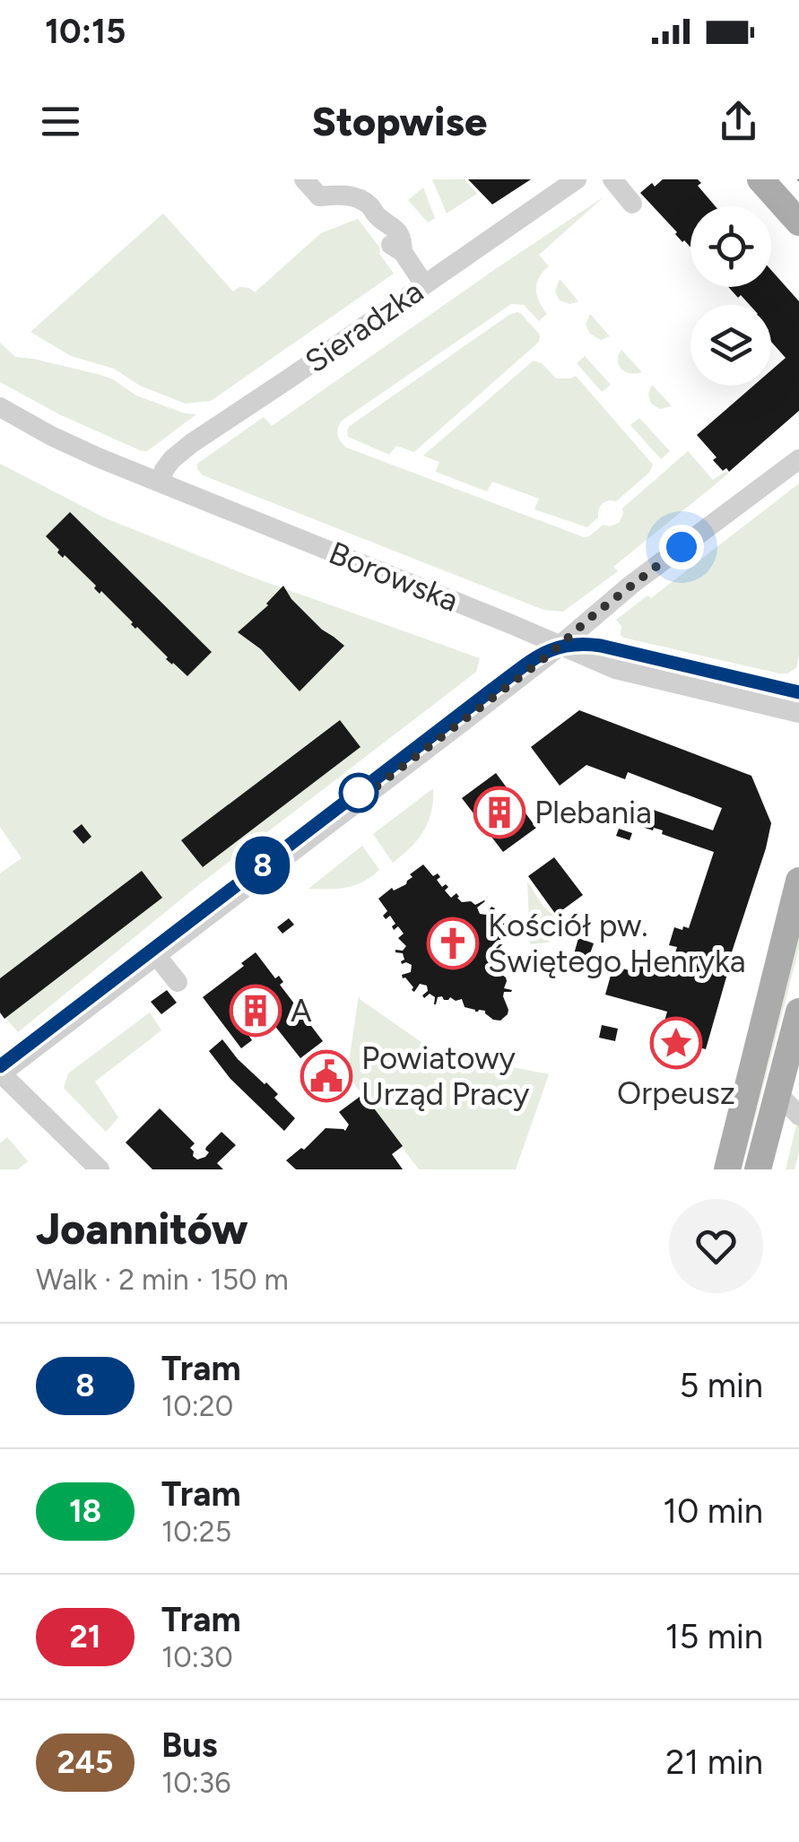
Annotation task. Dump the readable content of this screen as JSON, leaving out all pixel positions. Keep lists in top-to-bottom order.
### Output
{
  "streets": {
    "street": ["Sieradzka", "Borowska"]
  },
  "crossings": [
    ["Sieradzka", "Borowska"]
  ],
  "places": {
    "building": ["Plebania", "A"],
    "church": ["Kościół pw. Świętego Henryka"],
    "place": ["Orpeusz"],
    "public building": ["Powiatowy Urząd Pracy"]
  },
  "lines": ["tram line 8"],
  "page": {
    "status": "10:15",
    "header": "Stopwise",
    "on_map": "8",
    "heading": ["Joannitów", "Walk · 2 min · 150 m"],
    "list": [
      {
        "mark": "8",
        "name": "Tram",
        "note": "10:20",
        "value": "5 min"
      },
      {
        "mark": "18",
        "name": "Tram",
        "note": "10:25",
        "value": "10 min"
      },
      {
        "mark": "21",
        "name": "Tram",
        "note": "10:30",
        "value": "15 min"
      },
      {
        "mark": "245",
        "name": "Bus",
        "note": "10:36",
        "value": "21 min"
      }
    ]
  }
}
